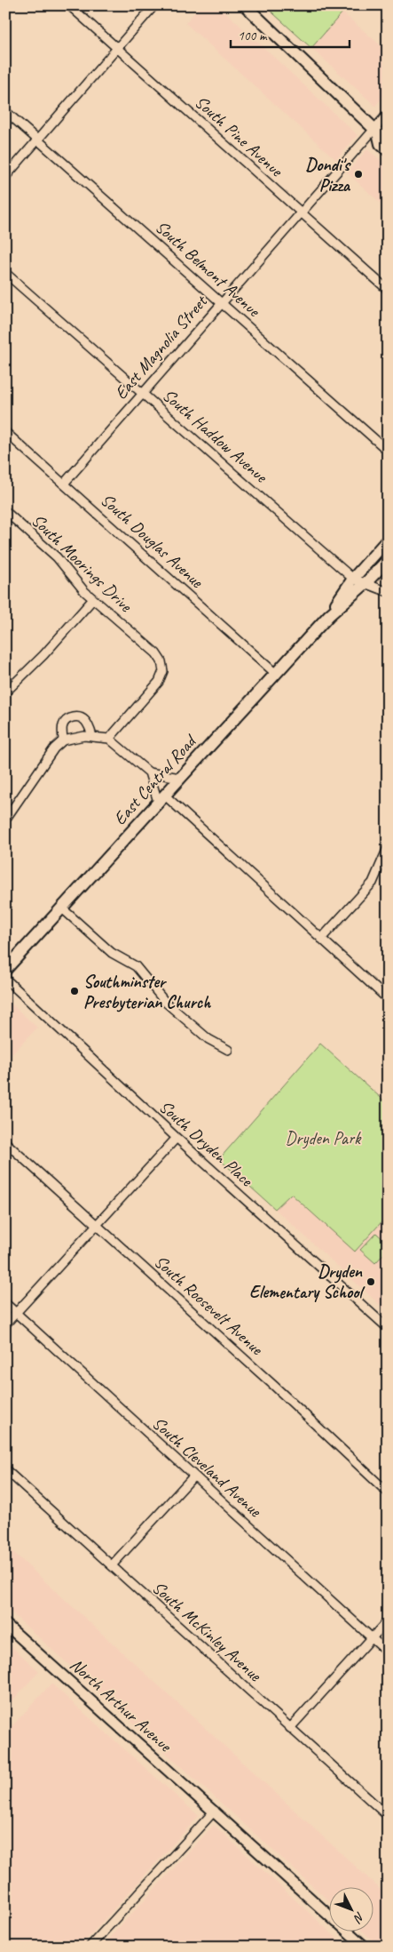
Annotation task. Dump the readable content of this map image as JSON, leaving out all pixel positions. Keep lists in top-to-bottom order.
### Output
{
  "streets": {
    "main road": ["East Central Road"],
    "street": [
      "South Pine Avenue",
      "South Belmont Avenue",
      "East Magnolia Street",
      "South Haddow Avenue",
      "South Douglas Avenue",
      "South Moorings Drive",
      "South Dryden Place",
      "South Roosevelt Avenue",
      "South Cleveland Avenue",
      "South McKinley Avenue",
      "North Arthur Avenue"
    ]
  },
  "crossings": [
    ["South Pine Avenue", "East Magnolia Street"],
    ["South Belmont Avenue", "East Magnolia Street"],
    ["East Magnolia Street", "South Haddow Avenue"],
    ["East Magnolia Street", "South Douglas Avenue"],
    ["South Haddow Avenue", "East Central Road"],
    ["South Douglas Avenue", "East Central Road"]
  ],
  "parks": ["Dryden Park"],
  "places": ["Dondi's Pizza", "Southminster Presbyterian Church", "Dryden Elementary School"],
  "scale_bar": "100 m",
  "north": "bottom right"
}
